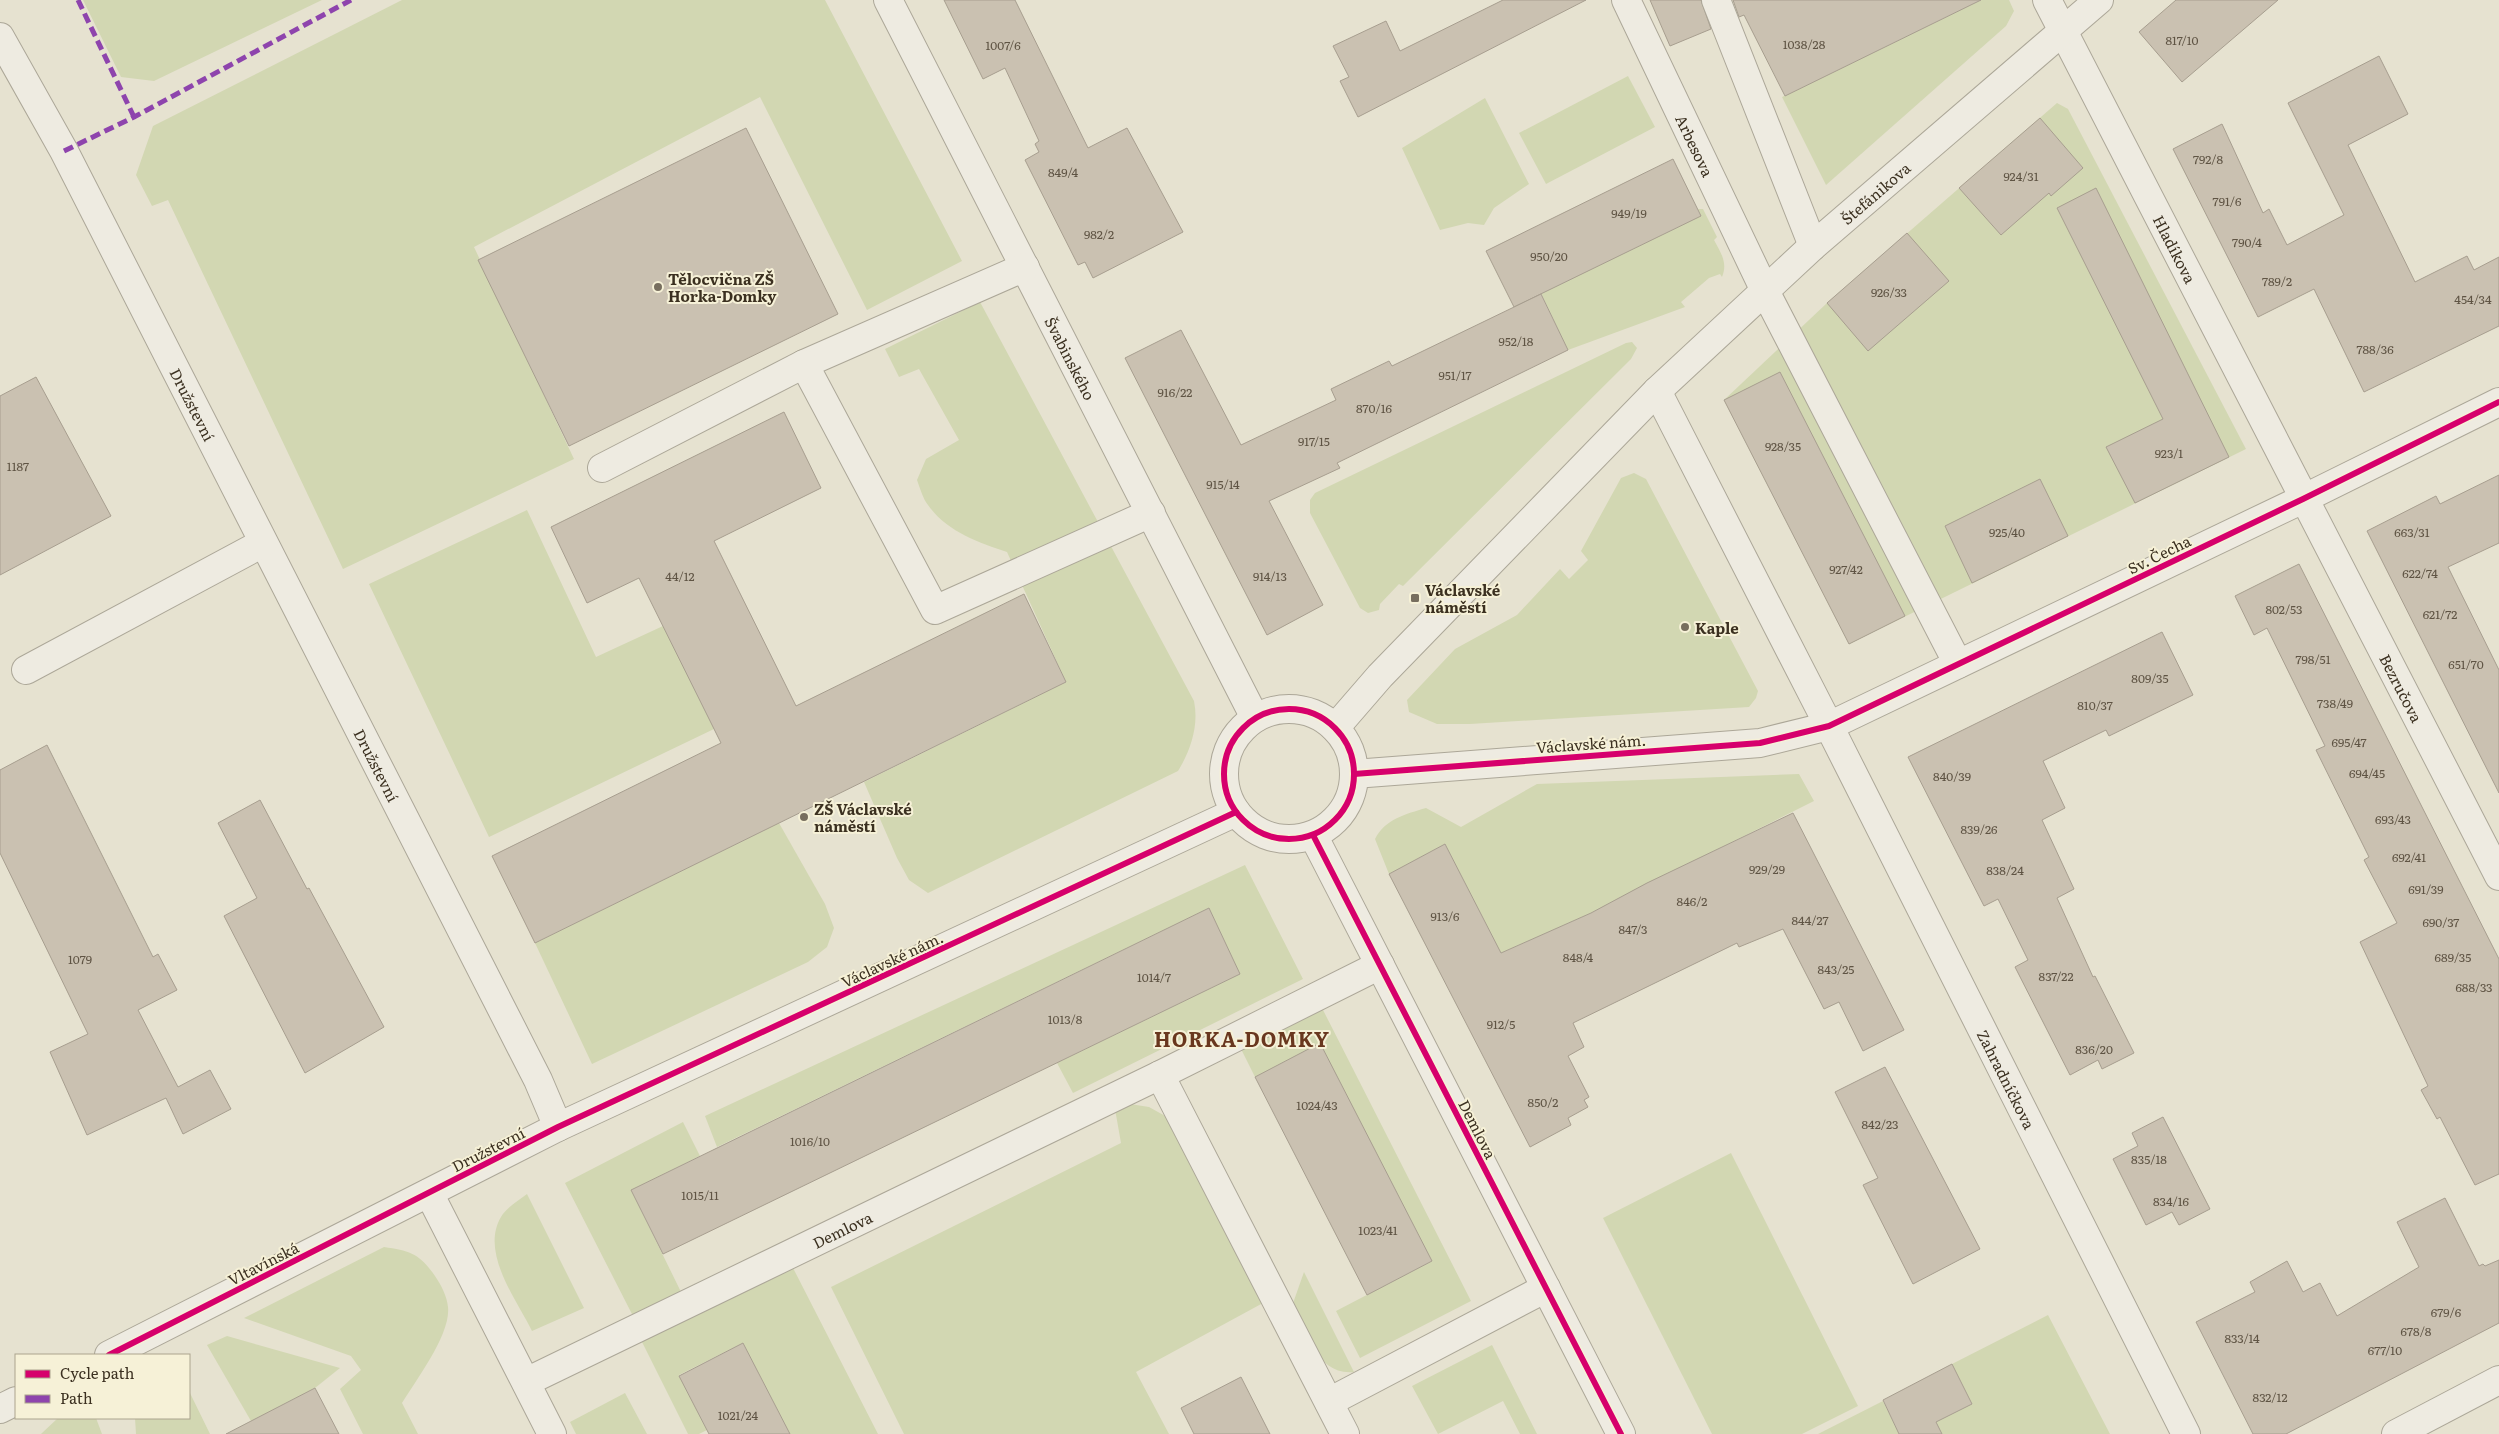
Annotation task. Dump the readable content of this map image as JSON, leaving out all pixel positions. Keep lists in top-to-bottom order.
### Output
{
  "streets": {
    "street": [
      "Arbesova",
      "Štefánikova",
      "Hladíkova",
      "Švabinského",
      "Družstevní",
      "Sv. Čecha",
      "Bezručova",
      "Václavské nám.",
      "Zahradníčkova",
      "Demlova",
      "Vltavínská"
    ]
  },
  "crossings": [
    ["Arbesova", "Štefánikova"],
    ["Arbesova", "Sv. Čecha"],
    ["Štefánikova", "Hladíkova"],
    ["Hladíkova", "Sv. Čecha"],
    ["Hladíkova", "Bezručova"],
    ["Švabinského", "Václavské nám."],
    ["Švabinského", "Demlova"],
    ["Družstevní", "Václavské nám."],
    ["Družstevní", "Vltavínská"],
    ["Sv. Čecha", "Bezručova"],
    ["Sv. Čecha", "Václavské nám."],
    ["Sv. Čecha", "Zahradníčkova"],
    ["Václavské nám.", "Zahradníčkova"],
    ["Václavské nám.", "Demlova"]
  ],
  "districts": ["HORKA-DOMKY"],
  "places": {
    "other": ["Tělocvična ZŠ Horka-Domky", "Kaple", "ZŠ Václavské náměstí"],
    "transit": ["Václavské náměstí"]
  },
  "house_numbers": [
    "817/10",
    "1038/28",
    "1007/6",
    "792/8",
    "849/4",
    "924/31",
    "791/6",
    "949/19",
    "982/2",
    "790/4",
    "950/20",
    "789/2",
    "926/33",
    "454/34",
    "952/18",
    "788/36",
    "951/17",
    "916/22",
    "870/16",
    "917/15",
    "928/35",
    "923/1",
    "1187",
    "915/14",
    "925/40",
    "663/31",
    "927/42",
    "622/74",
    "44/12",
    "914/13",
    "802/53",
    "621/72",
    "798/51",
    "651/70",
    "809/35",
    "738/49",
    "810/37",
    "695/47",
    "694/45",
    "840/39",
    "693/43",
    "839/26",
    "692/41",
    "929/29",
    "838/24",
    "691/39",
    "846/2",
    "913/6",
    "844/27",
    "690/37",
    "847/3",
    "848/4",
    "689/35",
    "1079",
    "843/25",
    "837/22",
    "1014/7",
    "688/33",
    "1013/8",
    "912/5",
    "836/20",
    "850/2",
    "1024/43",
    "842/23",
    "1016/10",
    "835/18",
    "1015/11",
    "834/16",
    "1023/41",
    "679/6",
    "678/8",
    "833/14",
    "677/10",
    "832/12",
    "1021/24"
  ],
  "legend": ["Cycle path", "Path"]
}
